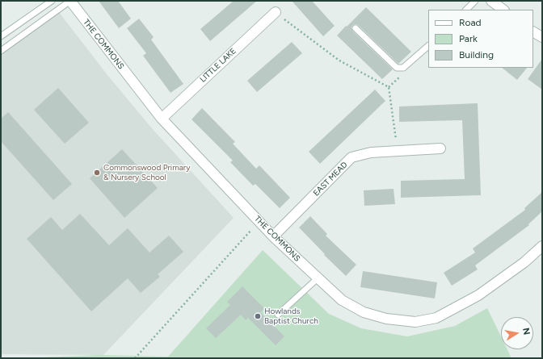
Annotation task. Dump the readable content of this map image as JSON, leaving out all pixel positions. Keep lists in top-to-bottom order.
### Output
{
  "streets": {
    "street": ["THE COMMONS", "LITTLE LAKE", "EAST MEAD"]
  },
  "crossings": [
    ["THE COMMONS", "LITTLE LAKE"],
    ["THE COMMONS", "EAST MEAD"]
  ],
  "places": ["Commonswood Primary & Nursery School", "Howlands Baptist Church"],
  "legend": ["Road", "Park", "Building"],
  "north": "right"
}
